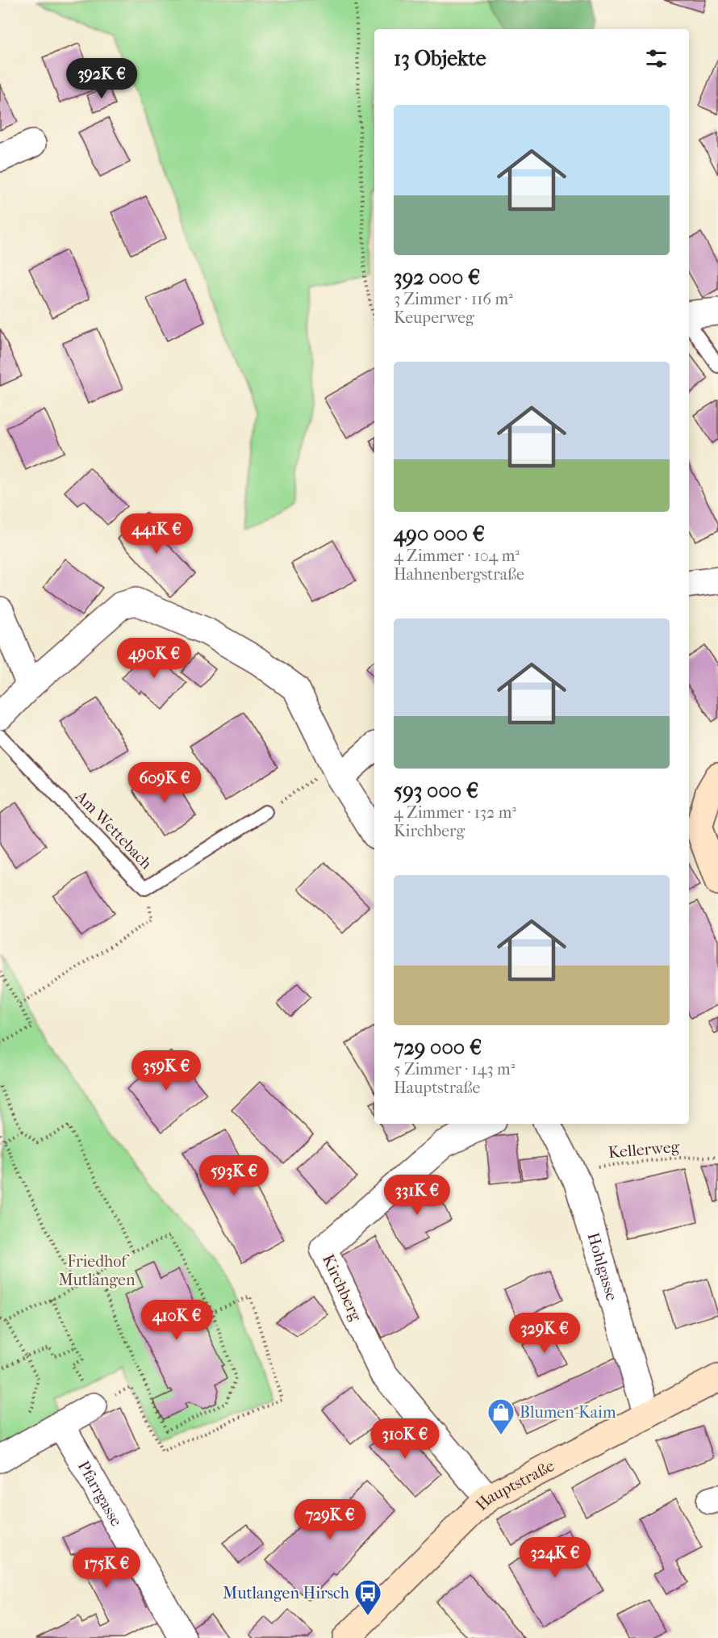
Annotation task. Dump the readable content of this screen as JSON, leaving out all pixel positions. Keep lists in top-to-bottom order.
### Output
{
  "streets": {
    "street": [
      "Hohlgasse",
      "Kirchberg",
      "Hauptstraße",
      "Pfarrgasse"
    ],
    "lane": ["Am Wettebach"],
    "path": ["Kellerweg"]
  },
  "crossings": [
    ["Kellerweg", "Hohlgasse"],
    ["Hohlgasse", "Hauptstraße"],
    ["Kirchberg", "Hauptstraße"]
  ],
  "parks": ["Friedhof Mutlangen"],
  "places": {
    "shop": ["Blumen-Kaim"],
    "bus stop": ["Mutlangen Hirsch"]
  },
  "page": {
    "heading": "13 Objekte",
    "price": [
      "392K €",
      "441K €",
      "490K €",
      "609K €",
      "359K €",
      "593K €",
      "331K €",
      "410K €",
      "329K €",
      "310K €",
      "729K €",
      "324K €",
      "175K €"
    ],
    "list": [
      {
        "name": "392 000 €",
        "note": "3 Zimmer · 116 m² · Keuperweg"
      },
      {
        "name": "490 000 €",
        "note": "4 Zimmer · 104 m² · Hahnenbergstraße"
      },
      {
        "name": "593 000 €",
        "note": "4 Zimmer · 132 m² · Kirchberg"
      },
      {
        "name": "729 000 €",
        "note": "5 Zimmer · 143 m² · Hauptstraße"
      }
    ]
  }
}
